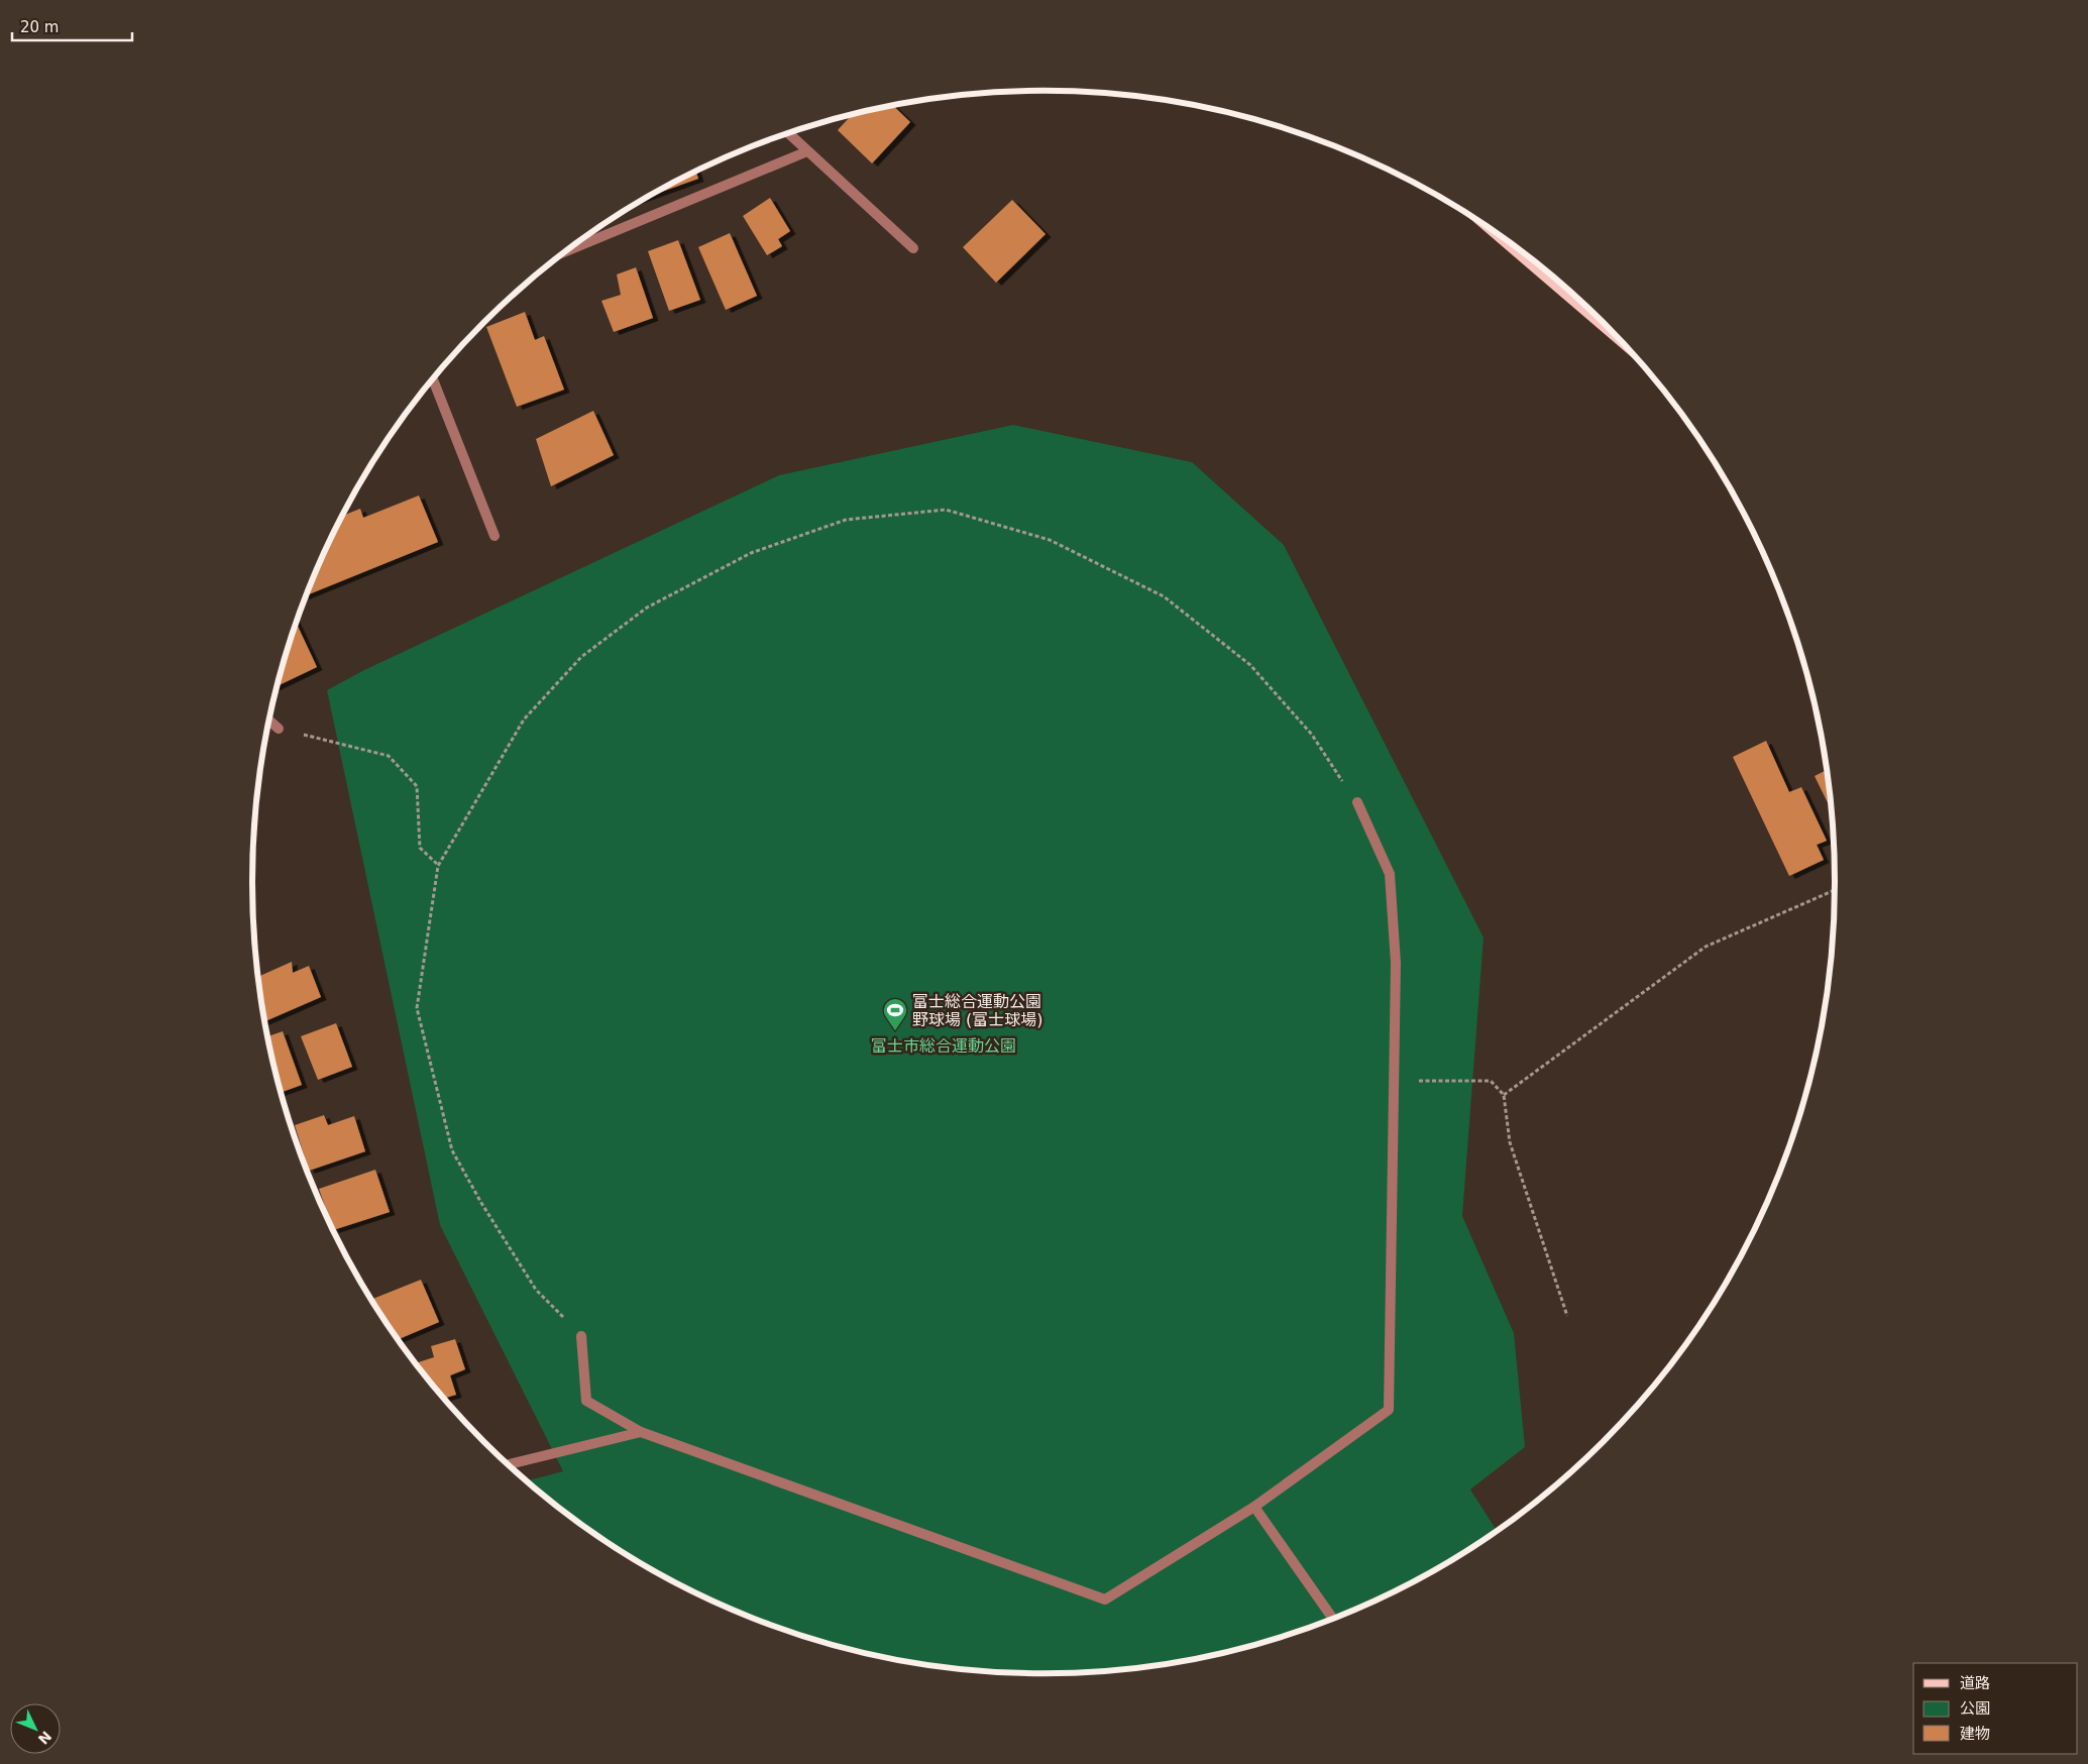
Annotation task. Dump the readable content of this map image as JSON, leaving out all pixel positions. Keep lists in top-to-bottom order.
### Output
{
  "parks": ["富士市総合運動公園"],
  "places": {
    "sports": ["富士総合運動公園 野球場 (富士球場)"]
  },
  "legend": ["道路", "公園", "建物"],
  "scale_bar": "20 m",
  "north": "bottom right"
}
